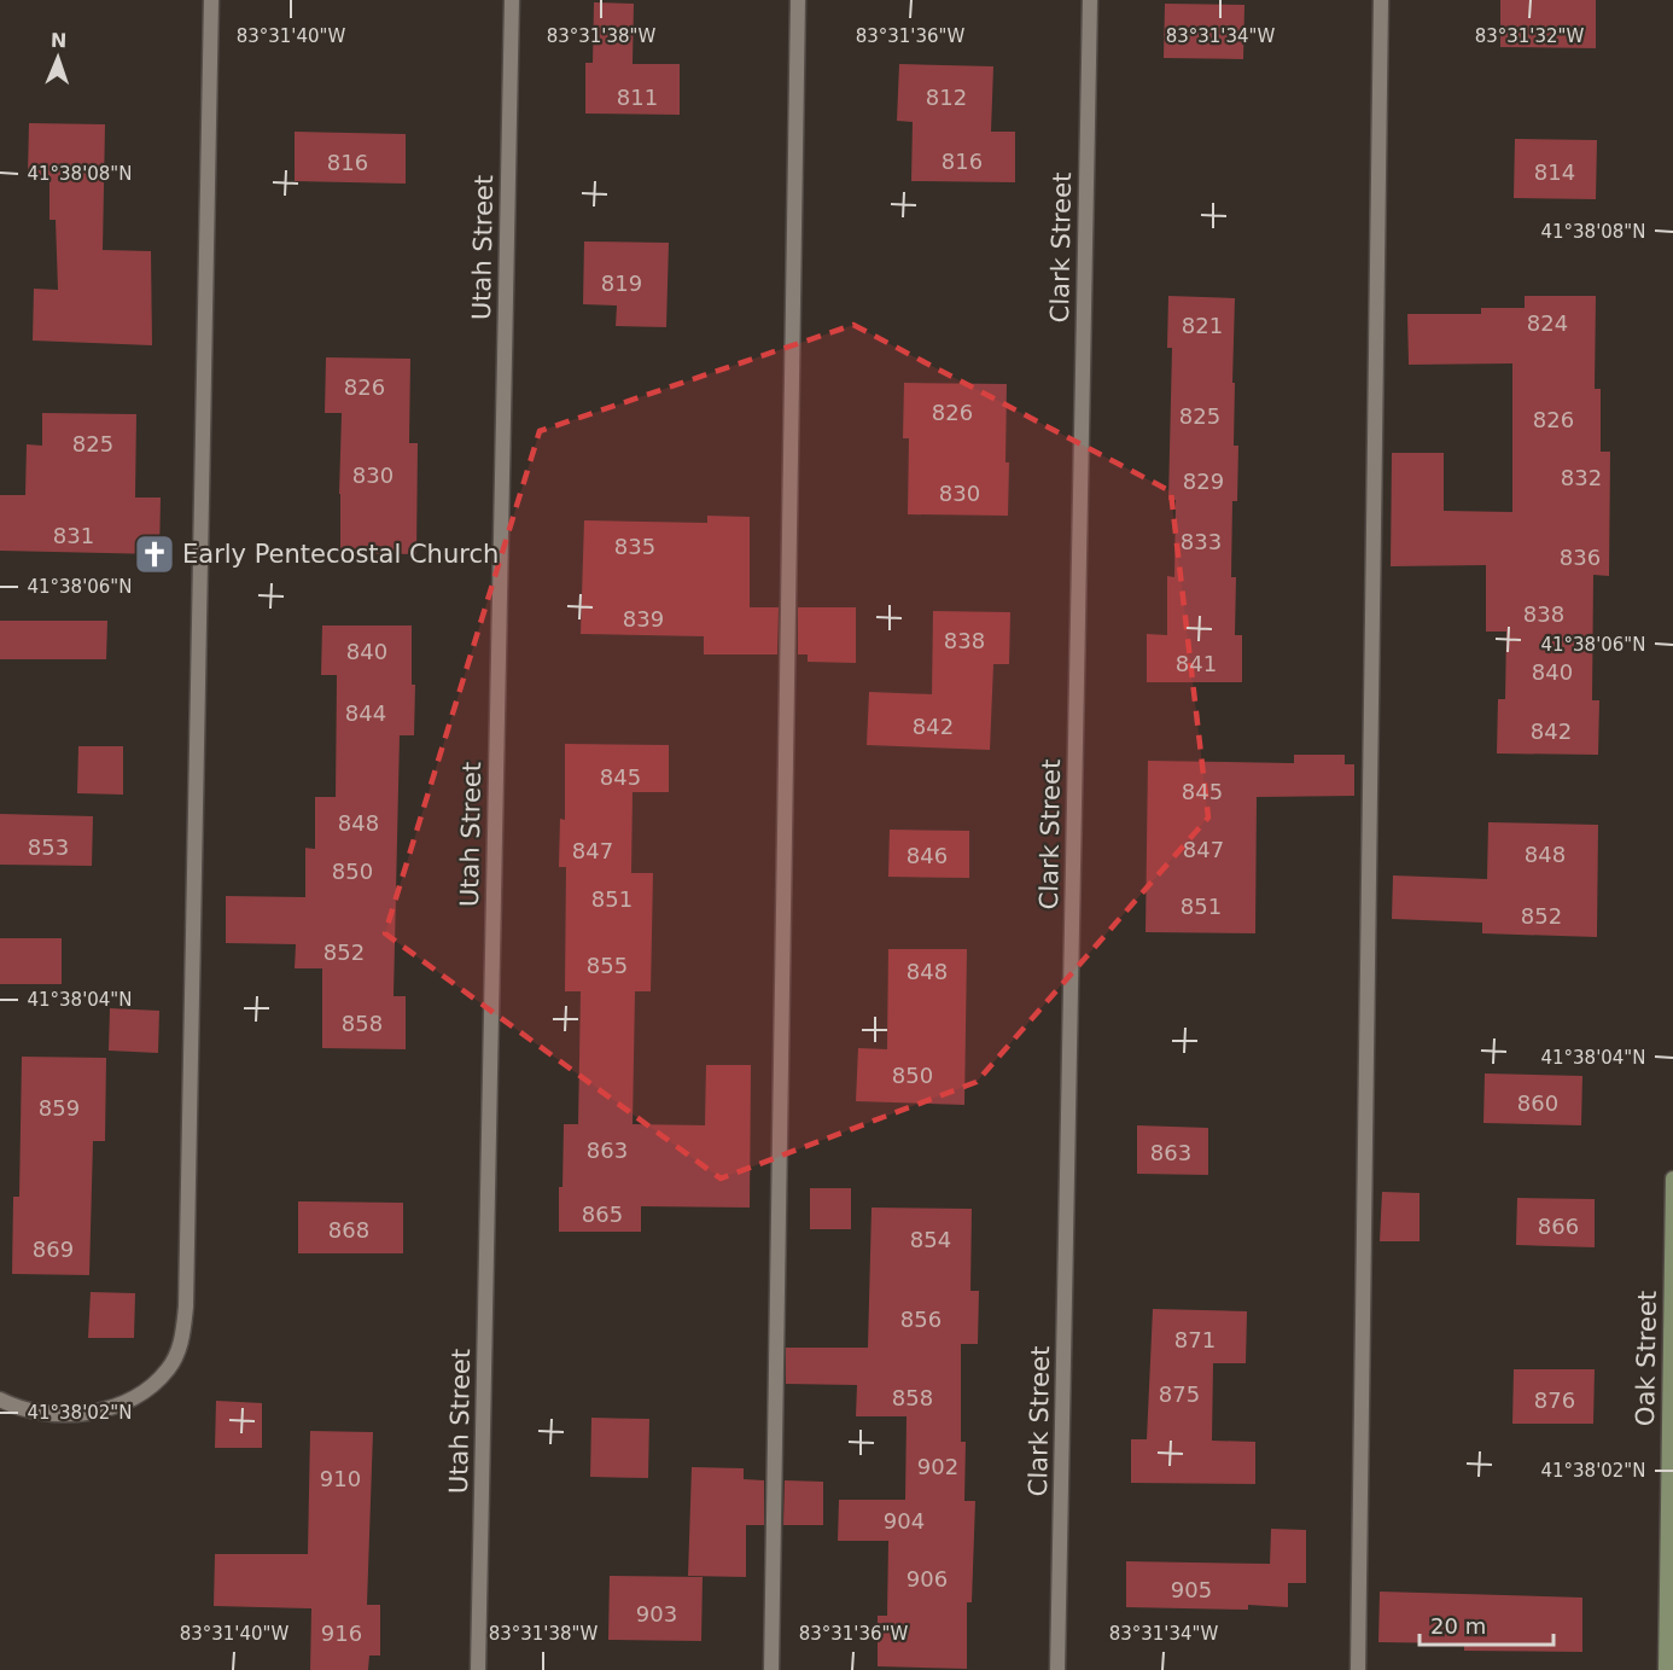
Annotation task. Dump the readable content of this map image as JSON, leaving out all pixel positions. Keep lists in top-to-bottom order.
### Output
{
  "streets": {
    "main road": ["Oak Street"],
    "street": ["Utah Street", "Clark Street"]
  },
  "places": {
    "church": ["Early Pentecostal Church"]
  },
  "house_numbers": [
    "811",
    "812",
    "816",
    "816",
    "814",
    "819",
    "824",
    "821",
    "826",
    "826",
    "825",
    "826",
    "825",
    "830",
    "832",
    "829",
    "830",
    "831",
    "833",
    "835",
    "836",
    "838",
    "839",
    "838",
    "840",
    "841",
    "840",
    "844",
    "842",
    "842",
    "845",
    "845",
    "848",
    "853",
    "847",
    "847",
    "848",
    "846",
    "850",
    "851",
    "851",
    "852",
    "852",
    "855",
    "848",
    "858",
    "850",
    "860",
    "859",
    "863",
    "863",
    "865",
    "866",
    "868",
    "854",
    "869",
    "856",
    "871",
    "875",
    "858",
    "876",
    "902",
    "910",
    "904",
    "906",
    "905",
    "903",
    "916"
  ],
  "scale_bar": "20 m",
  "north": "top",
  "coordinates": [
    "83°31'40\"W",
    "83°31'38\"W",
    "83°31'36\"W",
    "83°31'34\"W",
    "83°31'32\"W",
    "41°38'08\"N",
    "41°38'06\"N",
    "41°38'04\"N",
    "41°38'02\"N"
  ]
}
